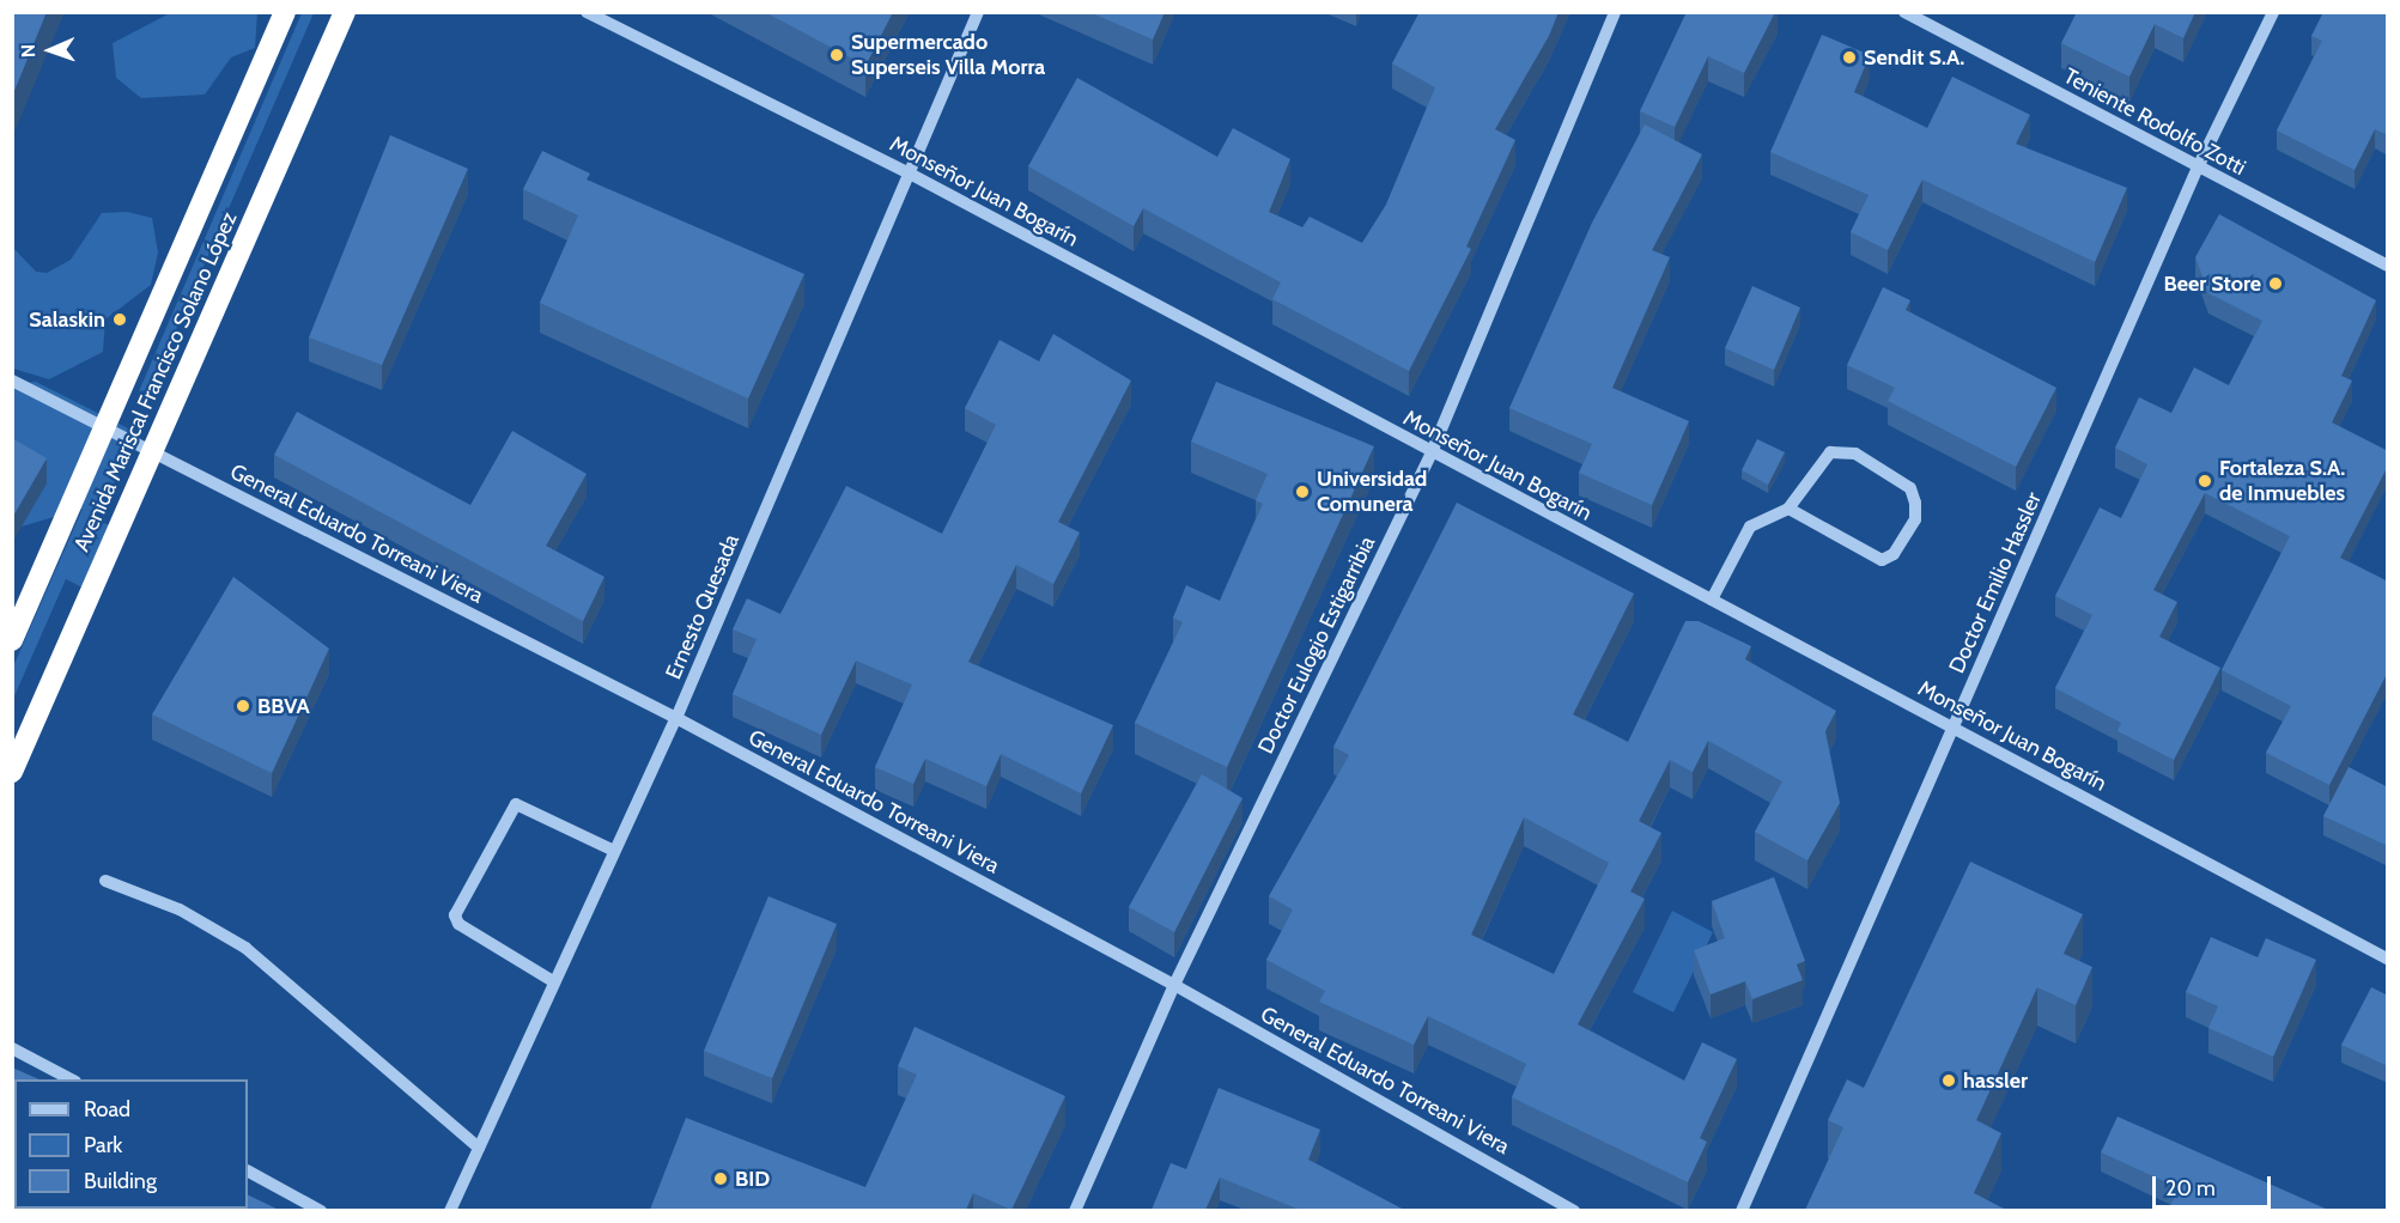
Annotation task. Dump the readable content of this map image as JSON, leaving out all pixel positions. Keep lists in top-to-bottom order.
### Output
{
  "streets": {
    "highway": ["Avenida Mariscal Francisco Solano López"],
    "street": [
      "Teniente Rodolfo Zotti",
      "Monseñor Juan Bogarín",
      "General Eduardo Torreani Viera",
      "Doctor Emilio Hassler",
      "Ernesto Quesada",
      "Doctor Eulogio Estigarribia"
    ]
  },
  "crossings": [
    ["Teniente Rodolfo Zotti", "Doctor Emilio Hassler"],
    ["Monseñor Juan Bogarín", "Doctor Emilio Hassler"],
    ["Monseñor Juan Bogarín", "Ernesto Quesada"],
    ["Monseñor Juan Bogarín", "Doctor Eulogio Estigarribia"],
    ["Avenida Mariscal Francisco Solano López", "General Eduardo Torreani Viera"],
    ["General Eduardo Torreani Viera", "Ernesto Quesada"],
    ["General Eduardo Torreani Viera", "Doctor Eulogio Estigarribia"]
  ],
  "places": [
    "Supermercado Superseis Villa Morra",
    "Sendit S.A.",
    "Beer Store",
    "Salaskin",
    "Fortaleza S.A. de Inmuebles",
    "Universidad Comunera",
    "BBVA",
    "hassler",
    "BID"
  ],
  "legend": ["Road", "Park", "Building"],
  "scale_bar": "20 m",
  "north": "left"
}
